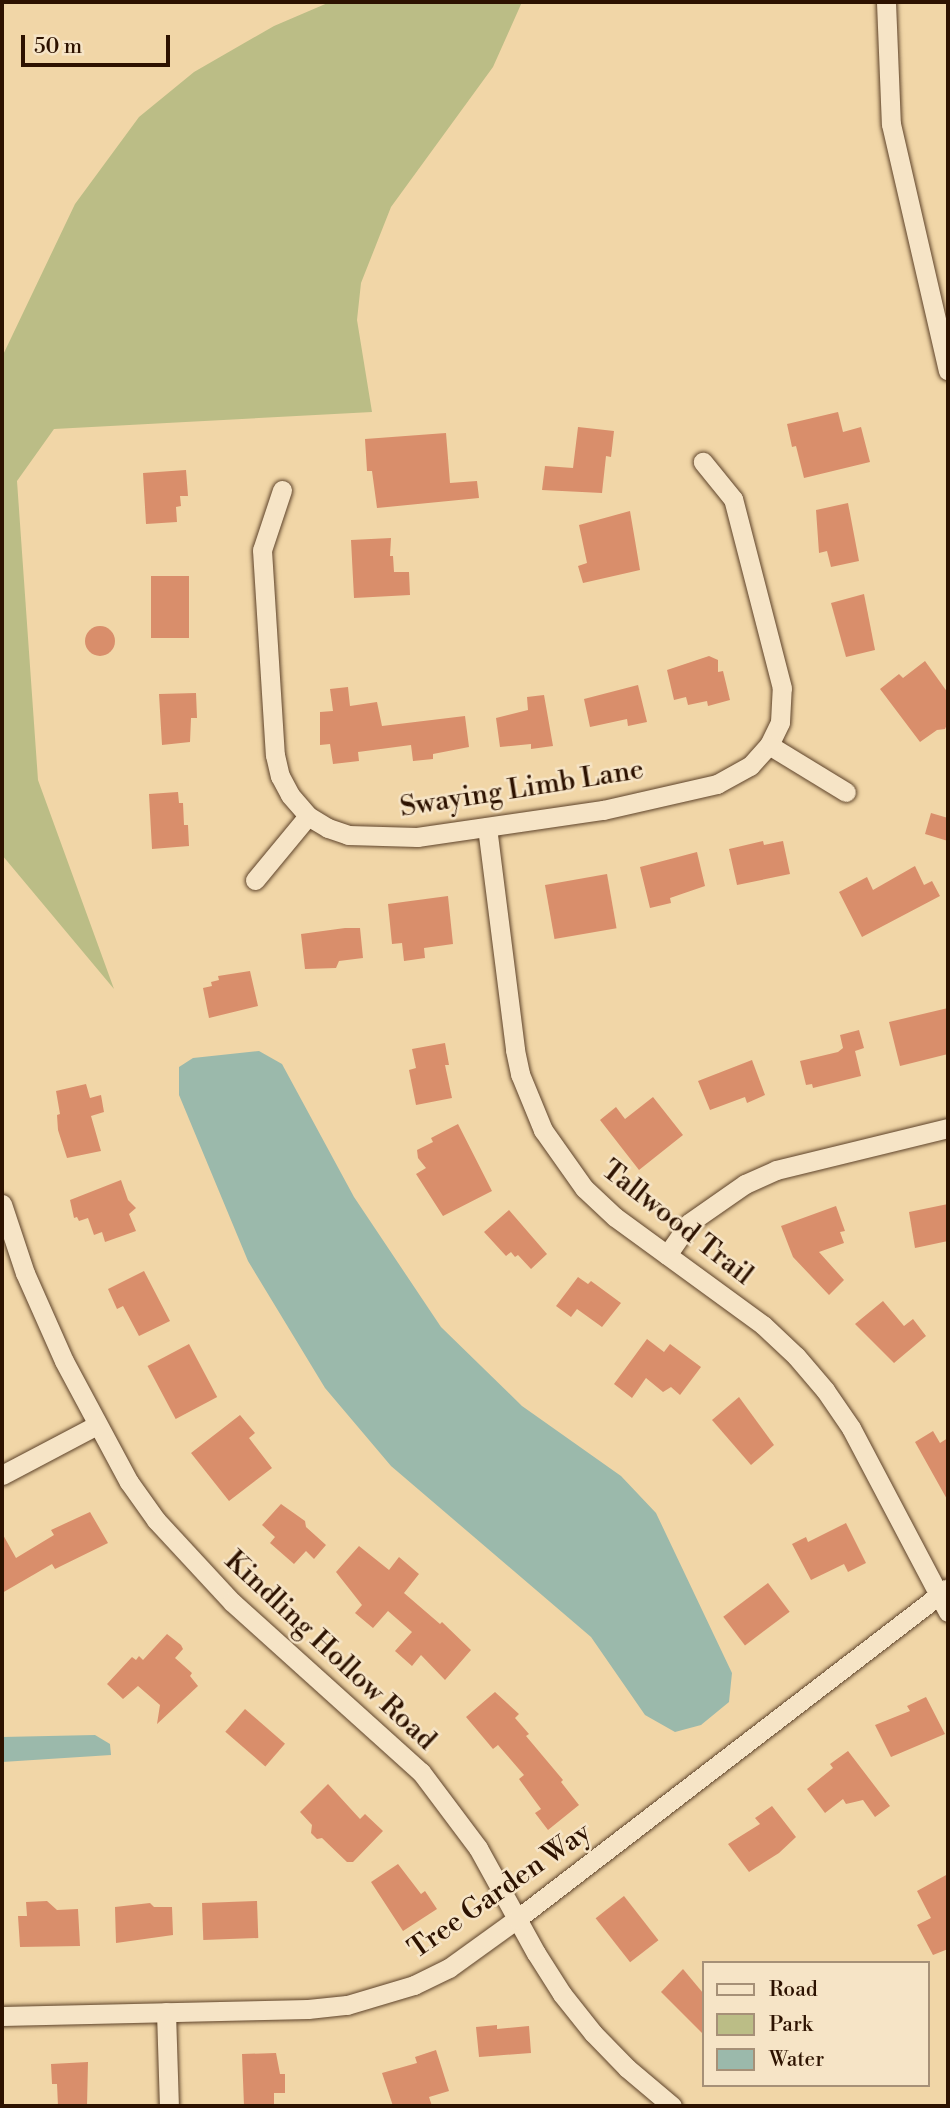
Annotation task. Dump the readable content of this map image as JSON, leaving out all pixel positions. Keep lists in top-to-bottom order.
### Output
{
  "streets": {
    "street": [
      "Swaying Limb Lane",
      "Tallwood Trail",
      "Kindling Hollow Road",
      "Tree Garden Way"
    ]
  },
  "crossings": [
    ["Swaying Limb Lane", "Tallwood Trail"],
    ["Tallwood Trail", "Tree Garden Way"],
    ["Kindling Hollow Road", "Tree Garden Way"]
  ],
  "legend": ["Road", "Park", "Water"],
  "scale_bar": "50 m"
}
